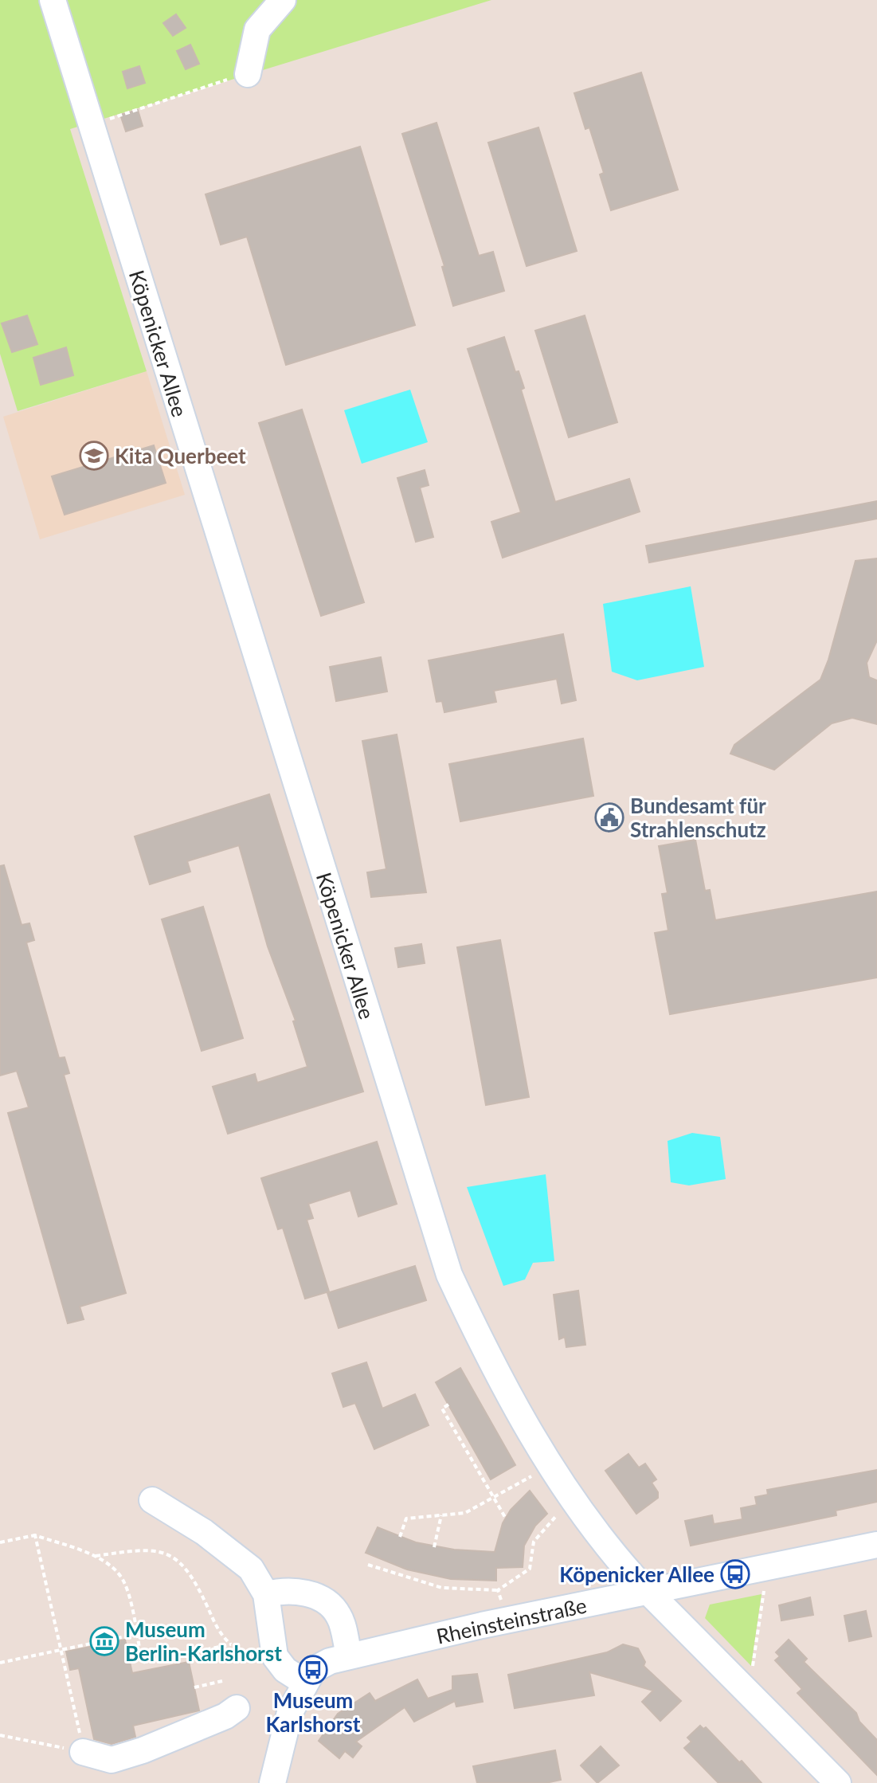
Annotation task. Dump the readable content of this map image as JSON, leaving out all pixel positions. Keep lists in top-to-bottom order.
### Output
{
  "streets": {
    "street": ["Köpenicker Allee", "Rheinsteinstraße"]
  },
  "crossings": [
    ["Köpenicker Allee", "Rheinsteinstraße"]
  ],
  "places": {
    "school or university": ["Kita Querbeet"],
    "public building": ["Bundesamt für Strahlenschutz"],
    "bus stop": ["Köpenicker Allee", "Museum Karlshorst"],
    "museum": ["Museum Berlin-Karlshorst"]
  }
}
